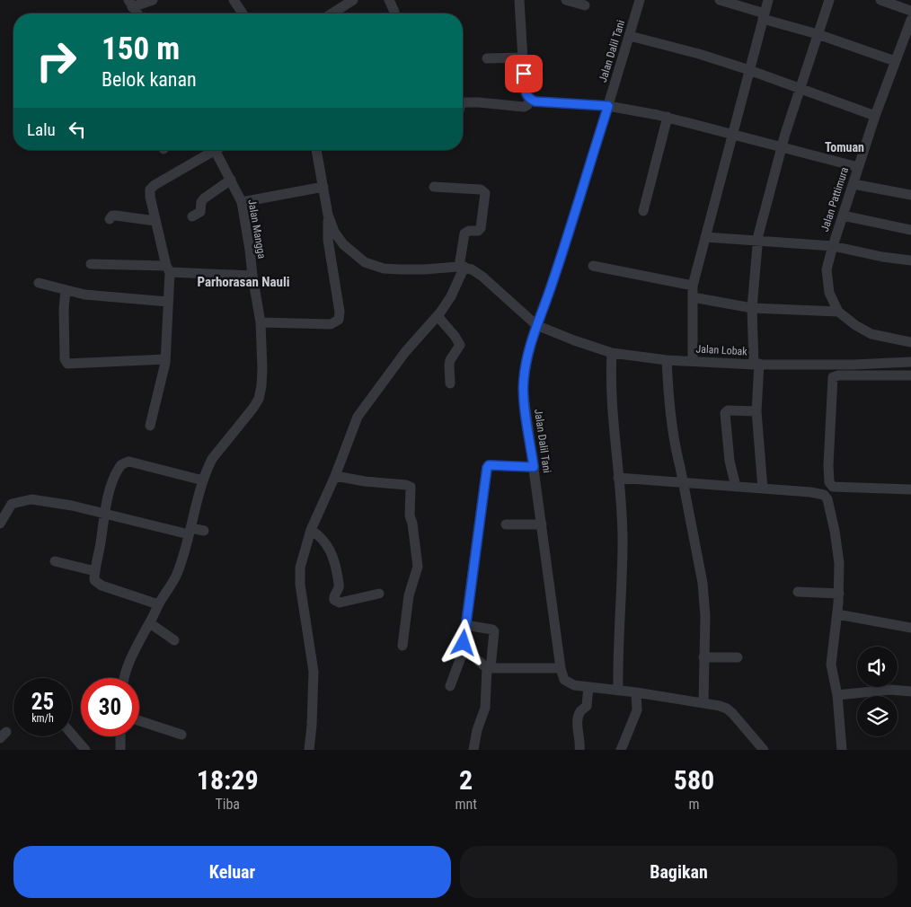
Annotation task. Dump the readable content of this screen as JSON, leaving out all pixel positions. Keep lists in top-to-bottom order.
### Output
{
  "streets": {
    "street": [
      "Jalan Dalil Tani",
      "Jalan Pattimura",
      "Jalan Mangga",
      "Jalan Lobak"
    ]
  },
  "crossings": [
    ["Jalan Dalil Tani", "Jalan Lobak"]
  ],
  "districts": ["Tomuan", "Parhorasan Nauli"],
  "page": {
    "turn": ["150 m", "Belok kanan"],
    "then": "Lalu",
    "speed": "25 km/h",
    "limit": "30",
    "eta": [
      "18:29",
      "Tiba",
      "2",
      "mnt",
      "580",
      "m"
    ],
    "buttons": ["Keluar", "Bagikan"]
  }
}
